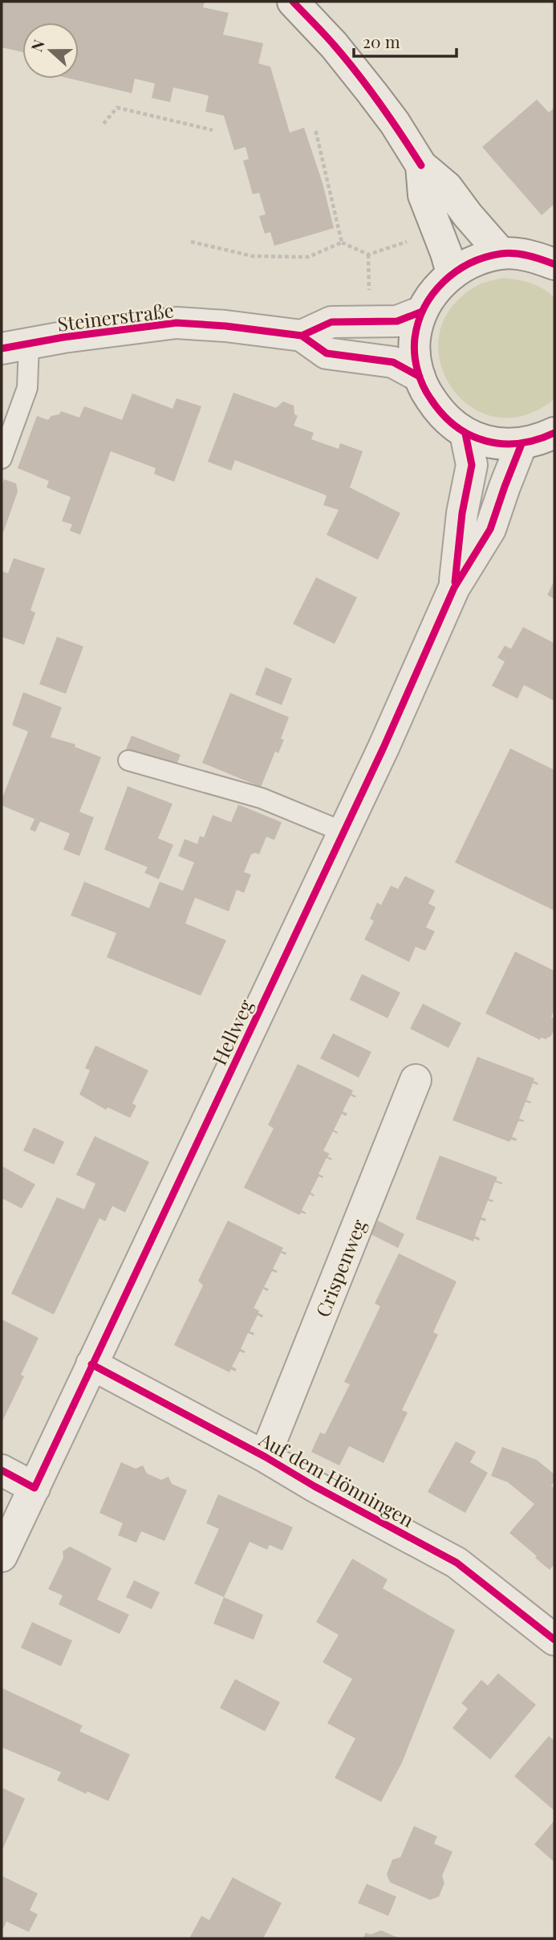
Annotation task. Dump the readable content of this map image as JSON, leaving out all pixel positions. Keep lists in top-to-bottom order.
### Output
{
  "streets": {
    "street": [
      "Steinerstraße",
      "Hellweg",
      "Crispenweg",
      "Auf dem Hönningen"
    ]
  },
  "crossings": [
    ["Hellweg", "Auf dem Hönningen"],
    ["Crispenweg", "Auf dem Hönningen"]
  ],
  "scale_bar": "20 m",
  "north": "left"
}
